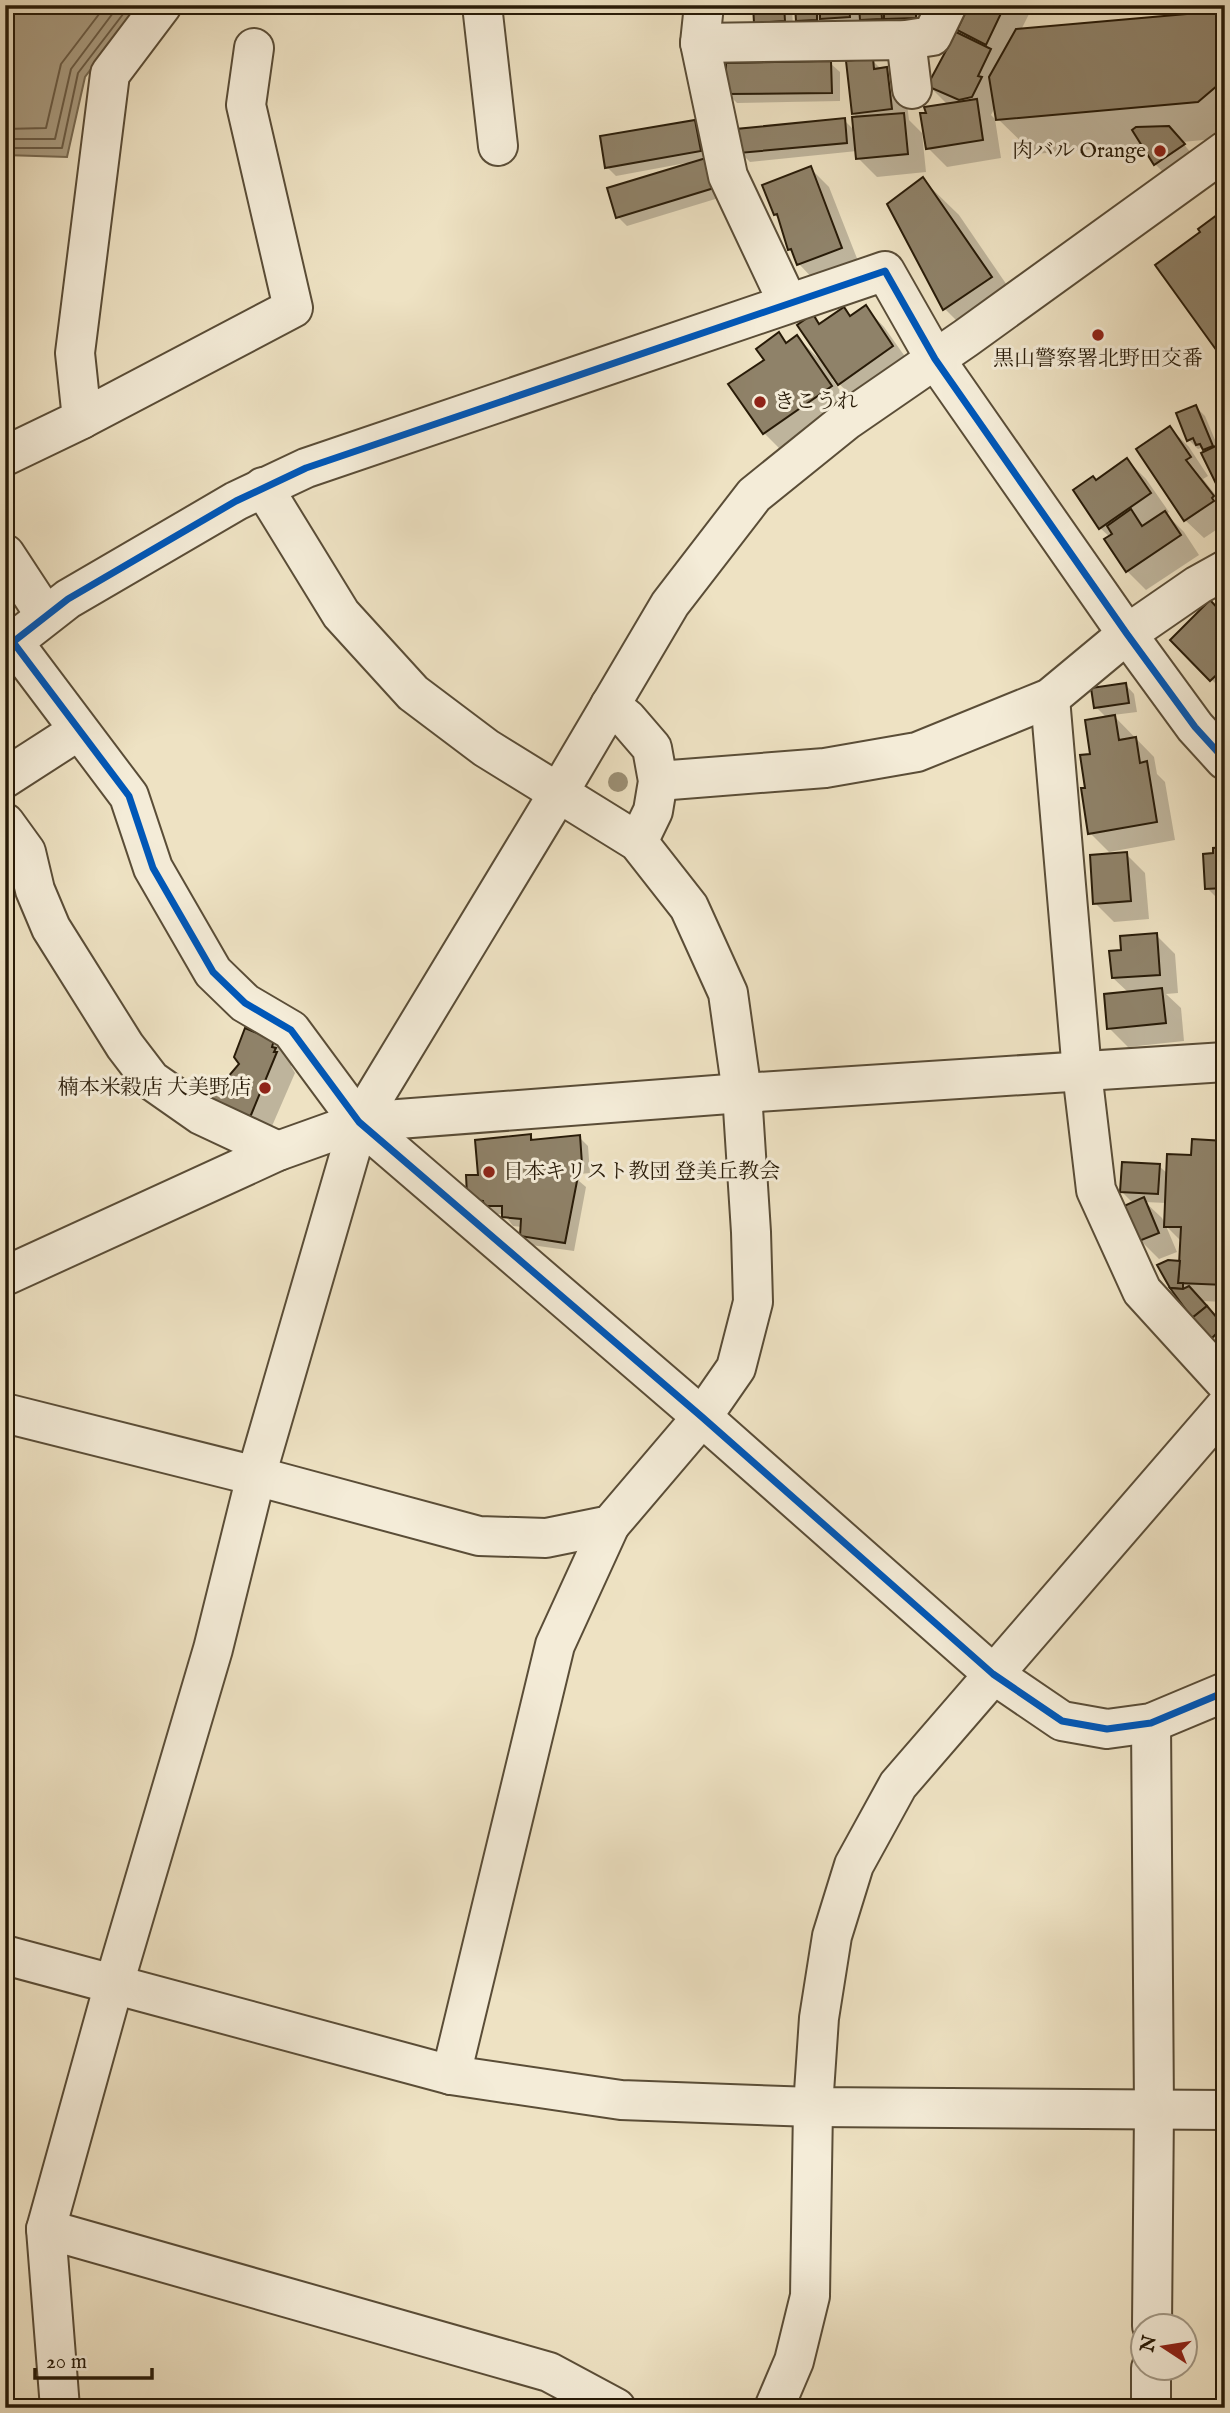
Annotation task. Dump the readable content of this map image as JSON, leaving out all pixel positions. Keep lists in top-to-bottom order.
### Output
{
  "places": [
    "肉バル Orange",
    "黒山警察署北野田交番",
    "きこうれ",
    "楠本米穀店 大美野店",
    "日本キリスト教団 登美丘教会"
  ],
  "scale_bar": "20 m",
  "north": "left"
}
